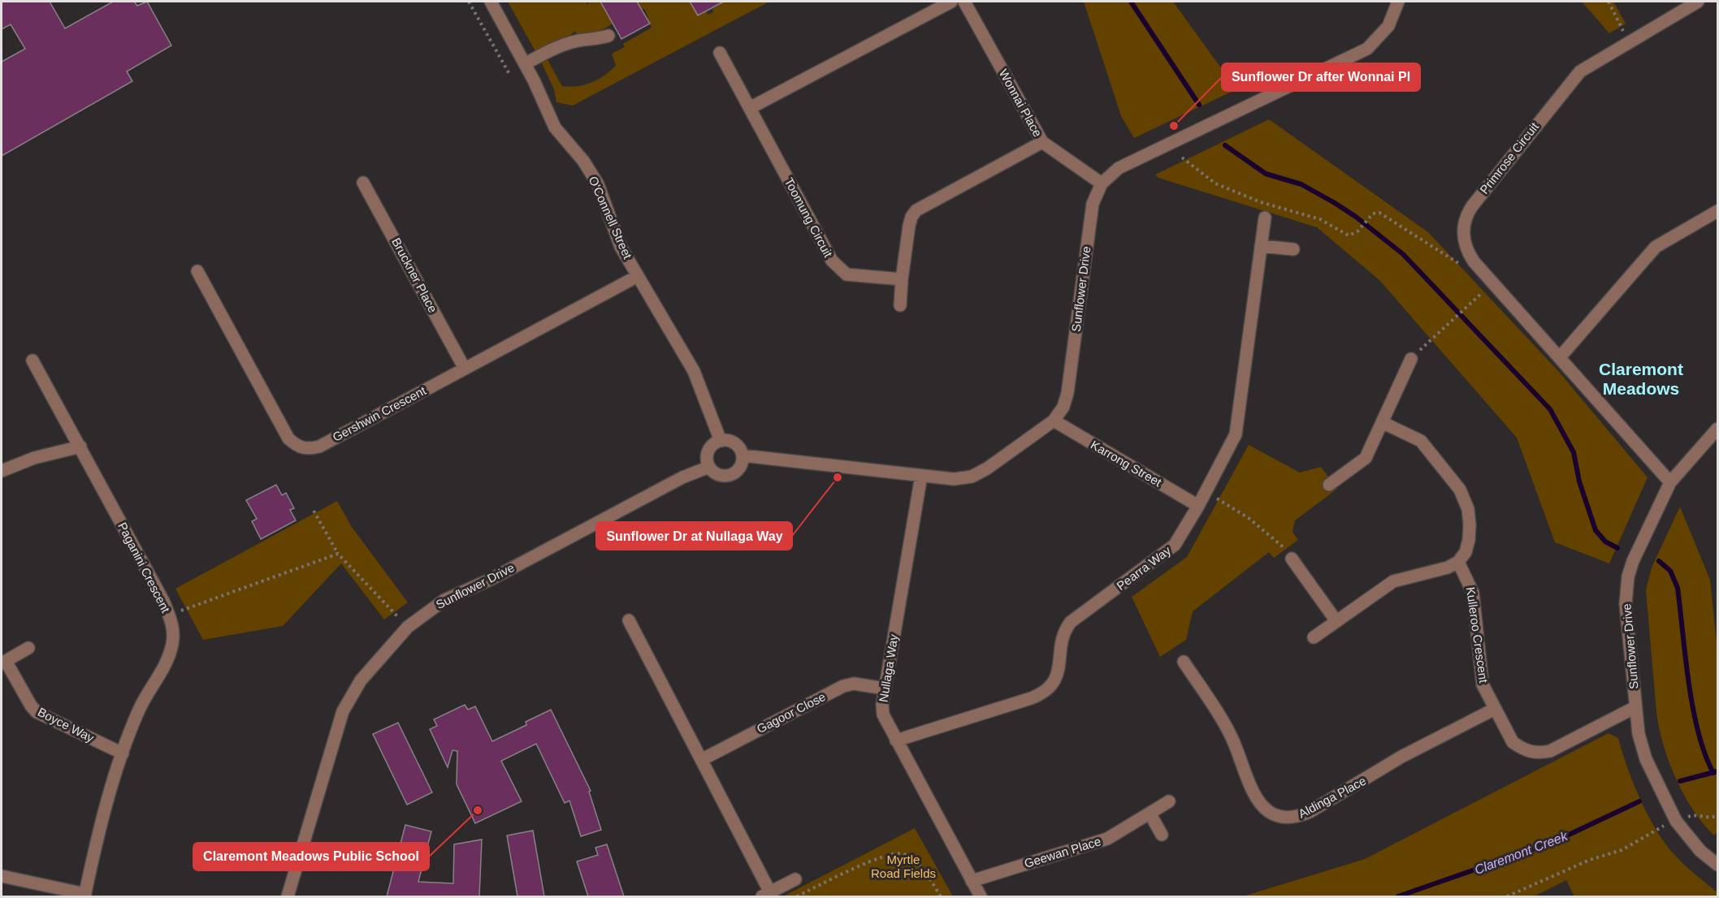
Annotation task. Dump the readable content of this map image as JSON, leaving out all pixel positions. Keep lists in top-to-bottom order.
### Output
{
  "streets": {
    "street": [
      "Wonnai Place",
      "Primrose Circuit",
      "O'Connell Street",
      "Toomung Circuit",
      "Bruckner Place",
      "Sunflower Drive",
      "Gershwin Crescent",
      "Karrong Street",
      "Paganini Crescent",
      "Pearra Way",
      "Kulleroo Crescent",
      "Nullaga Way",
      "Gagoor Close",
      "Boyce Way",
      "Aldinga Place",
      "Geewan Place"
    ]
  },
  "crossings": [
    ["Wonnai Place", "Sunflower Drive"],
    ["Primrose Circuit", "Sunflower Drive"],
    ["O'Connell Street", "Sunflower Drive"],
    ["O'Connell Street", "Gershwin Crescent"],
    ["Bruckner Place", "Gershwin Crescent"],
    ["Sunflower Drive", "Karrong Street"],
    ["Sunflower Drive", "Kulleroo Crescent"],
    ["Sunflower Drive", "Nullaga Way"],
    ["Karrong Street", "Pearra Way"],
    ["Paganini Crescent", "Boyce Way"],
    ["Pearra Way", "Nullaga Way"],
    ["Kulleroo Crescent", "Aldinga Place"],
    ["Nullaga Way", "Gagoor Close"],
    ["Nullaga Way", "Geewan Place"]
  ],
  "districts": ["Claremont Meadows"],
  "water": ["Claremont Creek"],
  "parks": ["Myrtle Road Fields"],
  "places": ["Sunflower Dr after Wonnai Pl", "Sunflower Dr at Nullaga Way", "Claremont Meadows Public School"]
}
